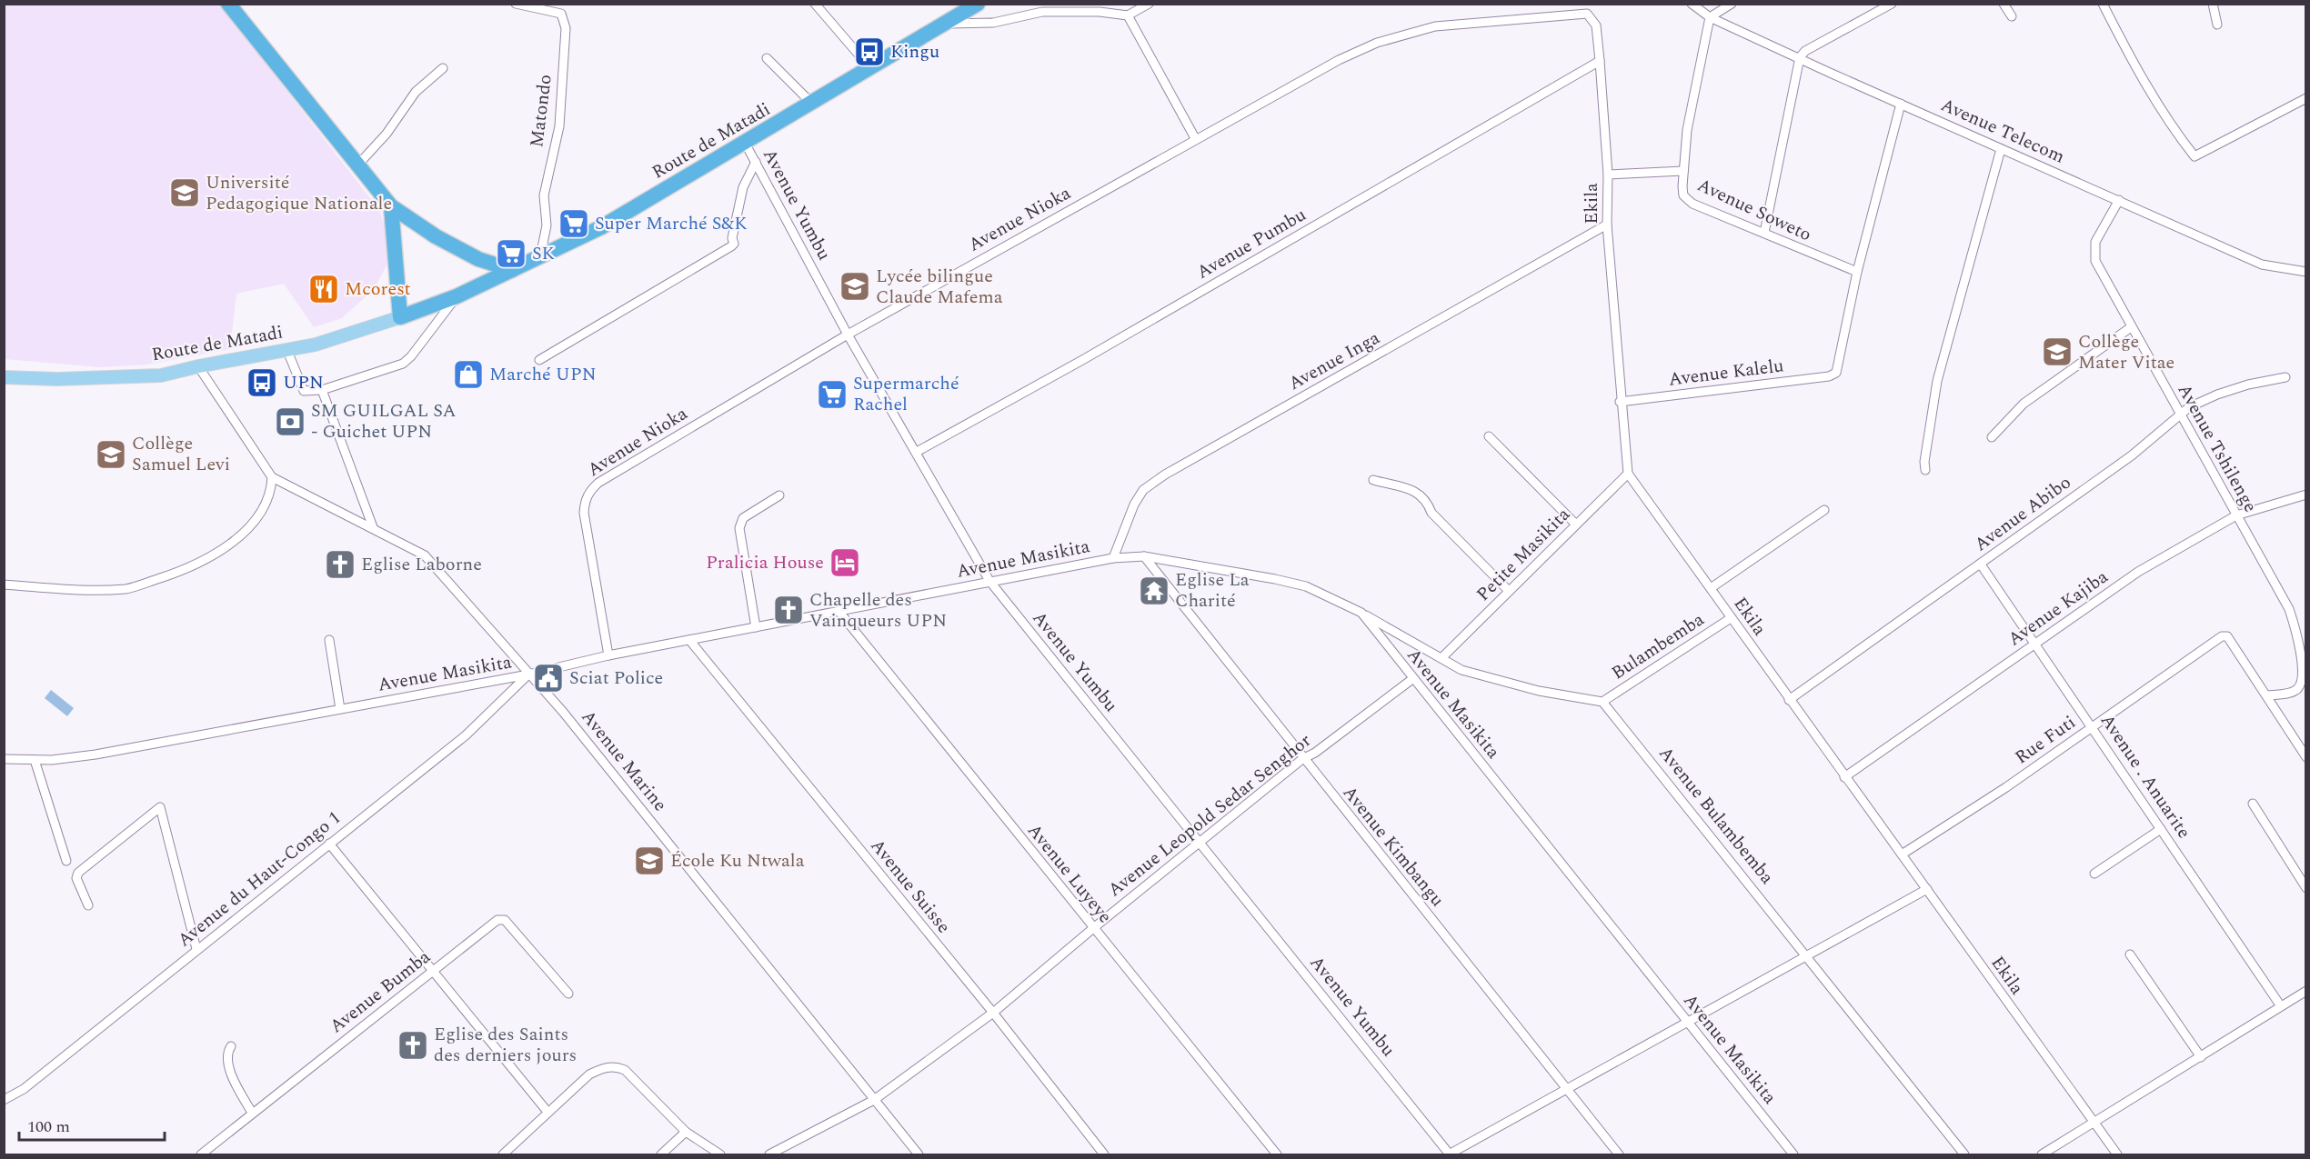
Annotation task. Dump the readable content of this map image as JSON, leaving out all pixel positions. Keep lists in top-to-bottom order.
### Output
{
  "streets": {
    "highway": ["Route de Matadi"],
    "street": [
      "Matondo",
      "Avenue Telecom",
      "Ekila",
      "Avenue Yumbu",
      "Avenue Soweto",
      "Avenue Nioka",
      "Avenue Pumbu",
      "Avenue Inga",
      "Avenue Kalelu",
      "Avenue Tshilenge",
      "Avenue Abibo",
      "Petite Masikita",
      "Avenue Masikita",
      "Avenue Kajiba",
      "Bulambemba",
      "Rue Futi",
      "Avenue Marine",
      "Avenue . Anuarite",
      "Avenue Leopold Sedar Senghor",
      "Avenue Bulambemba",
      "Avenue Kimbangu",
      "Avenue Luyeye",
      "Avenue du Haut-Congo 1",
      "Avenue Suisse",
      "Avenue Bumba"
    ]
  },
  "crossings": [
    ["Matondo", "Route de Matadi"],
    ["Avenue Telecom", "Avenue Soweto"],
    ["Avenue Telecom", "Avenue Tshilenge"],
    ["Route de Matadi", "Avenue Yumbu"],
    ["Ekila", "Avenue Nioka"],
    ["Ekila", "Avenue Pumbu"],
    ["Ekila", "Avenue Inga"],
    ["Ekila", "Avenue Kalelu"],
    ["Ekila", "Avenue Abibo"],
    ["Ekila", "Petite Masikita"],
    ["Ekila", "Avenue Kajiba"],
    ["Ekila", "Bulambemba"],
    ["Ekila", "Rue Futi"],
    ["Avenue Yumbu", "Avenue Nioka"],
    ["Avenue Yumbu", "Avenue Pumbu"],
    ["Avenue Yumbu", "Avenue Masikita"],
    ["Avenue Yumbu", "Avenue Leopold Sedar Senghor"],
    ["Avenue Soweto", "Avenue Kalelu"],
    ["Avenue Nioka", "Avenue Masikita"],
    ["Avenue Inga", "Avenue Masikita"],
    ["Avenue Tshilenge", "Avenue Abibo"],
    ["Avenue Tshilenge", "Avenue Kajiba"],
    ["Avenue Tshilenge", "Rue Futi"],
    ["Avenue Abibo", "Avenue . Anuarite"],
    ["Avenue Masikita", "Avenue Marine"],
    ["Avenue Masikita", "Avenue Leopold Sedar Senghor"],
    ["Avenue Masikita", "Avenue Kimbangu"],
    ["Avenue Masikita", "Avenue Luyeye"],
    ["Avenue Masikita", "Avenue du Haut-Congo 1"],
    ["Avenue Masikita", "Avenue Suisse"],
    ["Avenue Kajiba", "Avenue . Anuarite"],
    ["Bulambemba", "Avenue Bulambemba"],
    ["Rue Futi", "Avenue . Anuarite"],
    ["Avenue Marine", "Avenue Leopold Sedar Senghor"],
    ["Avenue Marine", "Avenue du Haut-Congo 1"],
    ["Avenue Leopold Sedar Senghor", "Avenue Kimbangu"],
    ["Avenue Leopold Sedar Senghor", "Avenue Luyeye"],
    ["Avenue Leopold Sedar Senghor", "Avenue Suisse"]
  ],
  "places": {
    "bus stop": ["Kingu", "UPN"],
    "school or university": [
      "Université Pedagogique Nationale",
      "Lycée bilingue Claude Mafema",
      "Collège Mater Vitae",
      "Collège Samuel Levi",
      "École Ku Ntwala"
    ],
    "supermarket": ["Super Marché S&K", "SK", "Supermarché Rachel"],
    "restaurant": ["Mcorest"],
    "shop": ["Marché UPN"],
    "bank": ["SM GUILGAL SA - Guichet UPN"],
    "hotel": ["Pralicia House"],
    "church": ["Eglise Laborne", "Chapelle des Vainqueurs UPN", "Eglise des Saints des derniers jours"],
    "temple": ["Eglise La Charité"],
    "public building": ["Sciat Police"]
  },
  "scale_bar": "100 m"
}
